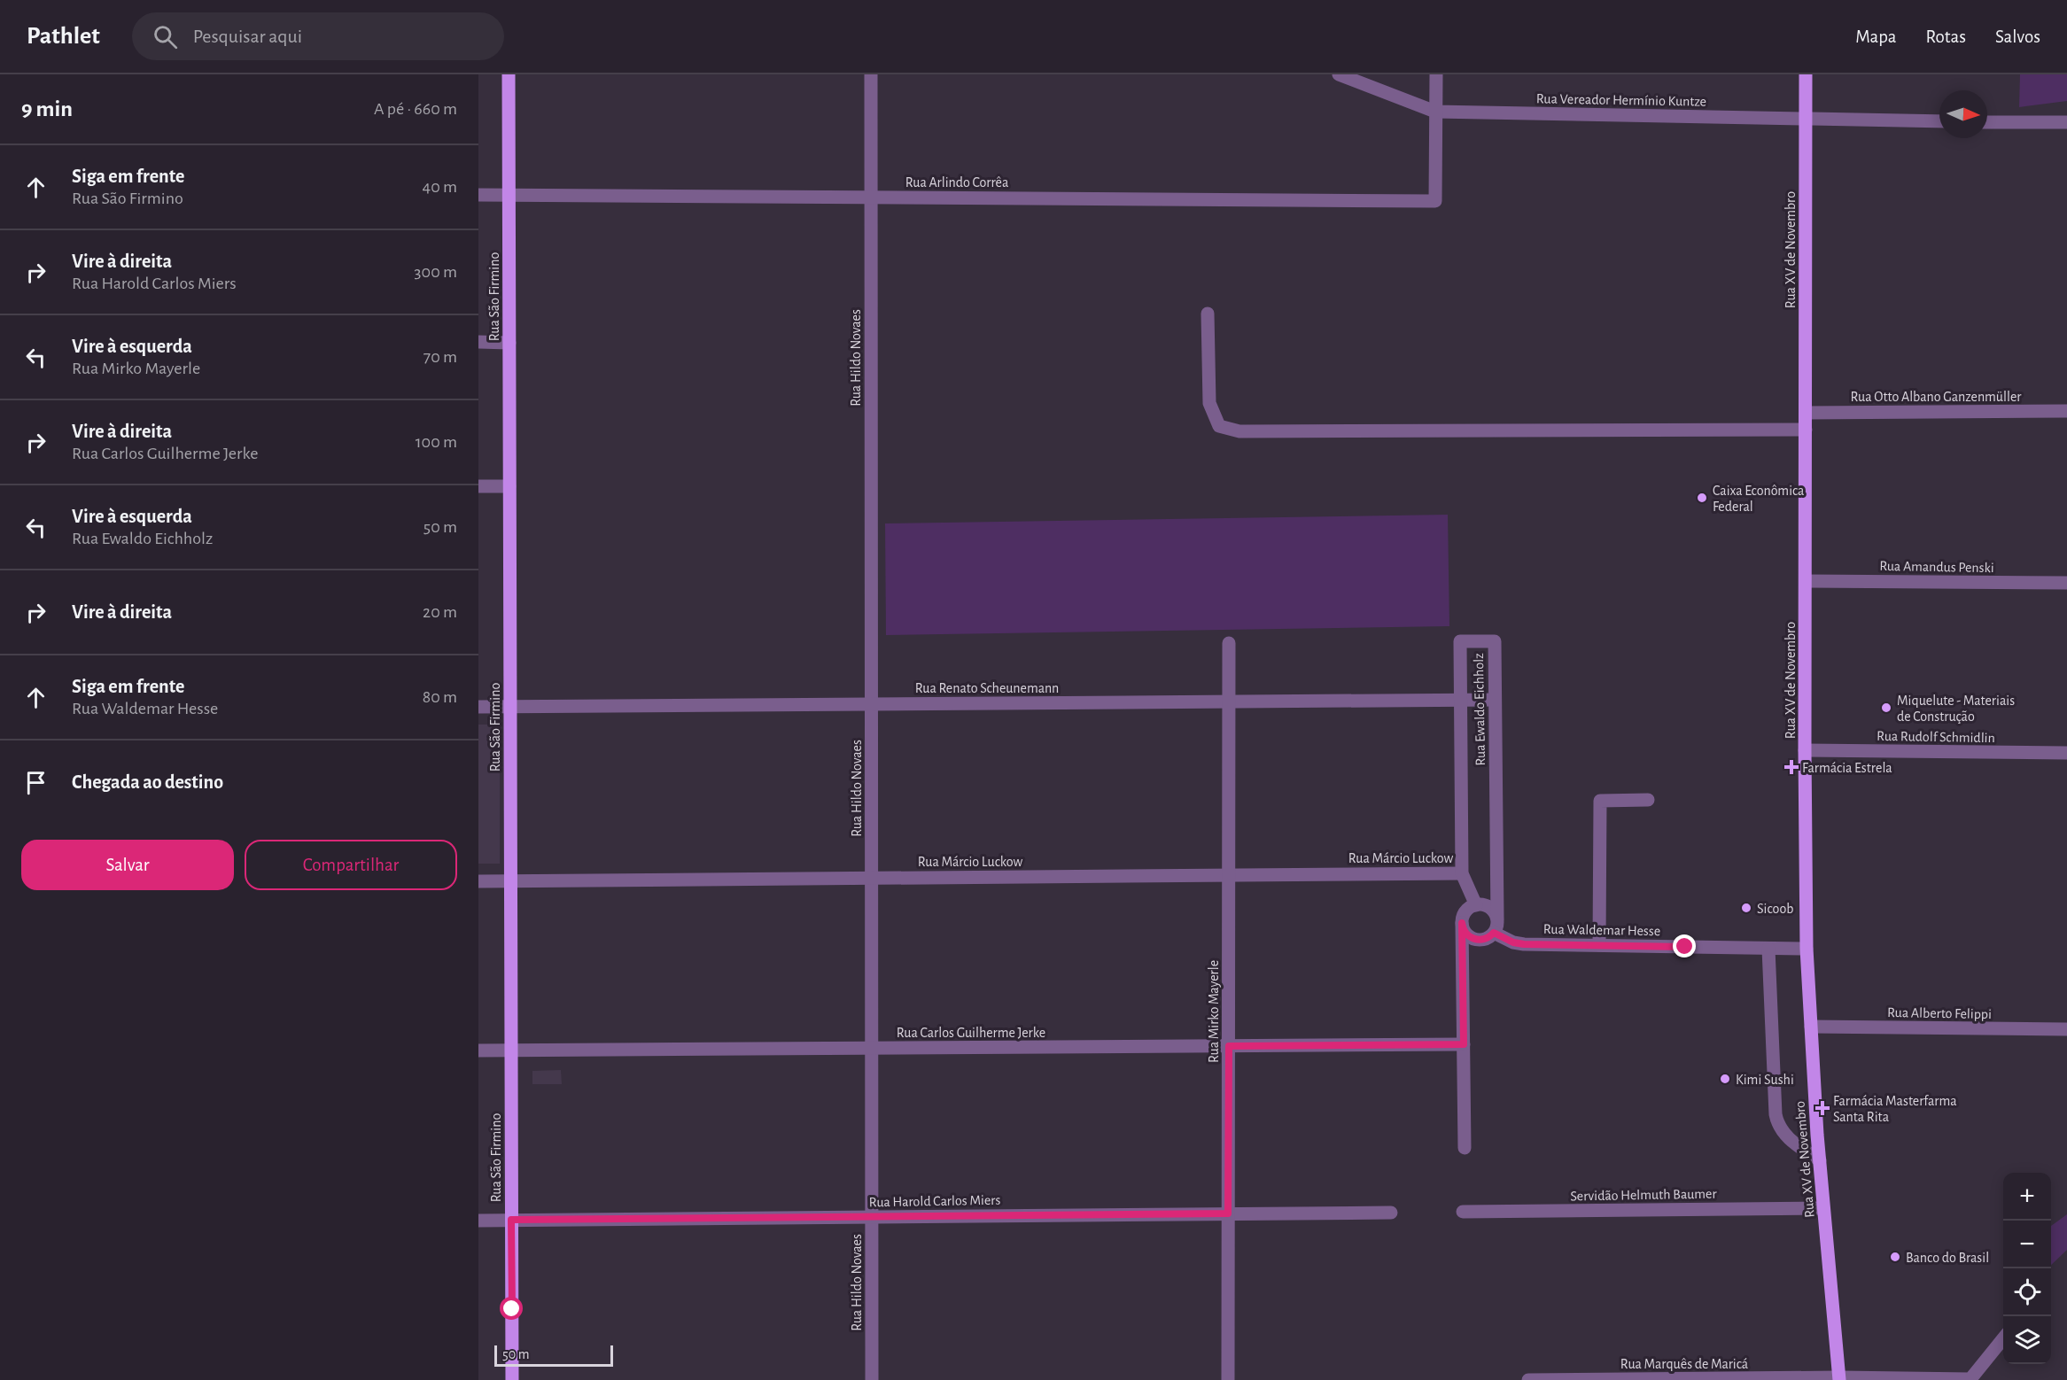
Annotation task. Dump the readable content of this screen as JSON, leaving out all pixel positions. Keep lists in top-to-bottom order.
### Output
{
  "streets": {
    "main road": ["Rua XV de Novembro", "Rua São Firmino"],
    "street": [
      "Rua Vereador Hermínio Kuntze",
      "Rua Arlindo Corrêa",
      "Rua Hildo Novaes",
      "Rua Otto Albano Ganzenmüller",
      "Rua Amandus Penski",
      "Rua Renato Scheunemann",
      "Rua Ewaldo Eichholz",
      "Rua Rudolf Schmidlin",
      "Rua Márcio Luckow",
      "Rua Waldemar Hesse",
      "Rua Mirko Mayerle",
      "Rua Alberto Felippi",
      "Rua Carlos Guilherme Jerke",
      "Servidão Helmuth Baumer",
      "Rua Harold Carlos Miers",
      "Rua Marquês de Maricá"
    ]
  },
  "crossings": [
    ["Rua Vereador Hermínio Kuntze", "Rua Arlindo Corrêa"],
    ["Rua Vereador Hermínio Kuntze", "Rua XV de Novembro"],
    ["Rua Arlindo Corrêa", "Rua São Firmino"],
    ["Rua Arlindo Corrêa", "Rua Hildo Novaes"],
    ["Rua XV de Novembro", "Rua Otto Albano Ganzenmüller"],
    ["Rua XV de Novembro", "Rua Amandus Penski"],
    ["Rua XV de Novembro", "Rua Rudolf Schmidlin"],
    ["Rua XV de Novembro", "Rua Waldemar Hesse"],
    ["Rua XV de Novembro", "Rua Alberto Felippi"],
    ["Rua XV de Novembro", "Servidão Helmuth Baumer"],
    ["Rua XV de Novembro", "Rua Marquês de Maricá"],
    ["Rua São Firmino", "Rua Renato Scheunemann"],
    ["Rua São Firmino", "Rua Márcio Luckow"],
    ["Rua São Firmino", "Rua Carlos Guilherme Jerke"],
    ["Rua São Firmino", "Rua Harold Carlos Miers"],
    ["Rua Hildo Novaes", "Rua Renato Scheunemann"],
    ["Rua Hildo Novaes", "Rua Márcio Luckow"],
    ["Rua Hildo Novaes", "Rua Carlos Guilherme Jerke"],
    ["Rua Hildo Novaes", "Rua Harold Carlos Miers"],
    ["Rua Renato Scheunemann", "Rua Ewaldo Eichholz"],
    ["Rua Renato Scheunemann", "Rua Mirko Mayerle"],
    ["Rua Ewaldo Eichholz", "Rua Márcio Luckow"],
    ["Rua Ewaldo Eichholz", "Rua Waldemar Hesse"],
    ["Rua Márcio Luckow", "Rua Mirko Mayerle"],
    ["Rua Mirko Mayerle", "Rua Carlos Guilherme Jerke"],
    ["Rua Mirko Mayerle", "Rua Harold Carlos Miers"]
  ],
  "places": {
    "other": [
      "Caixa Econômica Federal",
      "Miquelute - Materiais de Construção",
      "Sicoob",
      "Kimi Sushi",
      "Banco do Brasil"
    ],
    "health": ["Farmácia Estrela", "Farmácia Masterfarma Santa Rita"]
  },
  "scale_bar": "50 m",
  "north": "right",
  "page": {
    "header": "Pathlet",
    "search": "Pesquisar aqui",
    "nav": ["Mapa", "Rotas", "Salvos"],
    "heading": ["9 min", "A pé · 660 m"],
    "list": [
      ["Siga em frente", "Rua São Firmino", "40 m"],
      ["Vire à direita", "Rua Harold Carlos Miers", "300 m"],
      ["Vire à esquerda", "Rua Mirko Mayerle", "70 m"],
      ["Vire à direita", "Rua Carlos Guilherme Jerke", "100 m"],
      ["Vire à esquerda", "Rua Ewaldo Eichholz", "50 m"],
      ["Vire à direita", "20 m"],
      ["Siga em frente", "Rua Waldemar Hesse", "80 m"],
      "Chegada ao destino"
    ],
    "buttons": ["Salvar", "Compartilhar"],
    "map_buttons": ["+", "−"],
    "scale": "50 m"
  }
}
